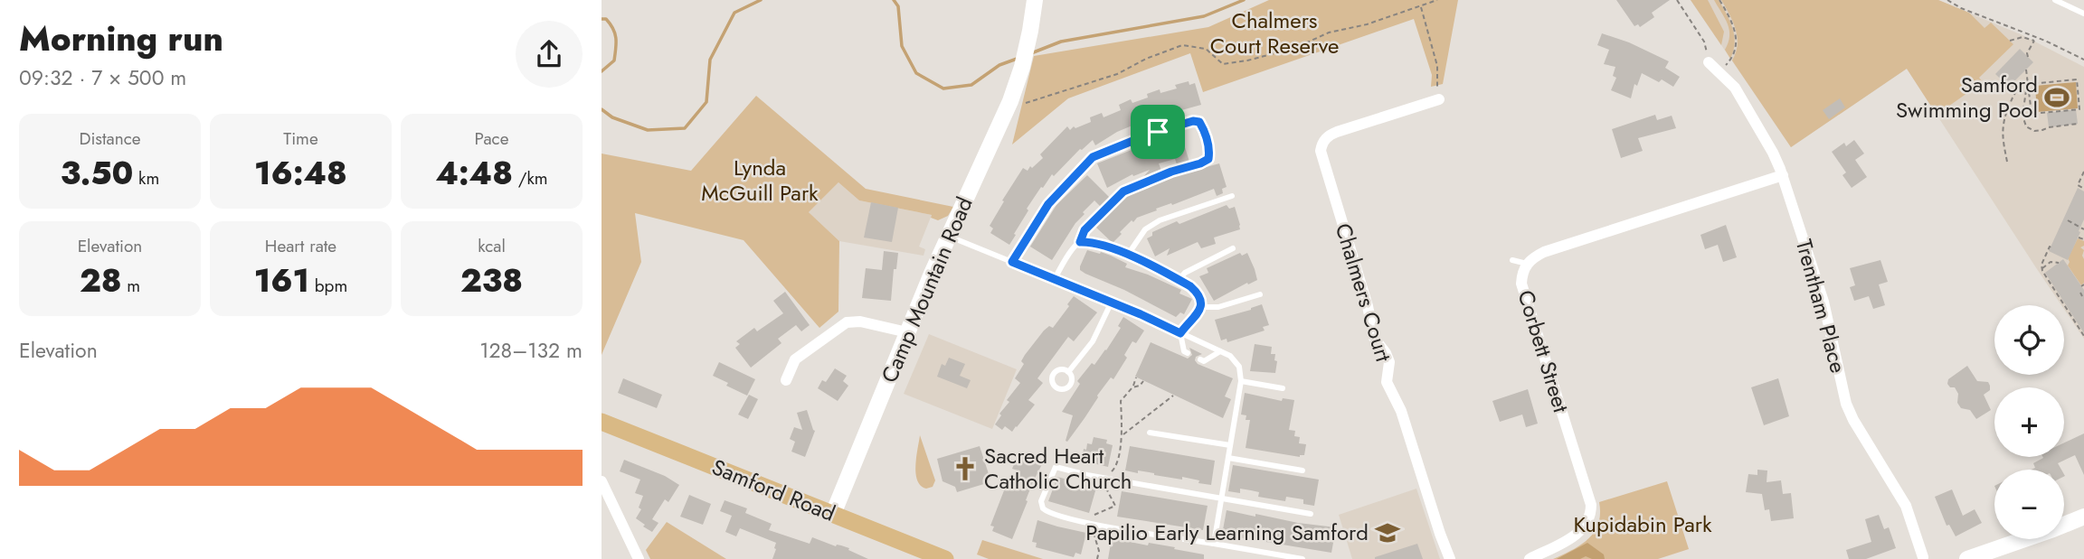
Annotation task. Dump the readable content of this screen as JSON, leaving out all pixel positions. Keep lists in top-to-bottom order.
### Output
{
  "streets": {
    "main road": ["Samford Road"],
    "street": [
      "Camp Mountain Road",
      "Chalmers Court",
      "Trentham Place",
      "Corbett Street"
    ]
  },
  "crossings": [
    ["Camp Mountain Road", "Samford Road"],
    ["Trentham Place", "Corbett Street"]
  ],
  "parks": ["Chalmers Court Reserve", "Lynda McGuill Park", "Kupidabin Park"],
  "places": {
    "sports": ["Samford Swimming Pool"],
    "church": ["Sacred Heart Catholic Church"],
    "school or university": ["Papilio Early Learning Samford"]
  },
  "page": {
    "heading": ["Morning run", "09:32 · 7 × 500 m"],
    "stats": [
      ["Distance", "3.50 km"],
      ["Time", "16:48"],
      ["Pace", "4:48 /km"],
      ["Elevation", "28 m"],
      ["Heart rate", "161 bpm"],
      ["kcal", "238"]
    ],
    "map_buttons": ["+", "−"],
    "chart": ["Elevation", "128–132 m"]
  }
}
